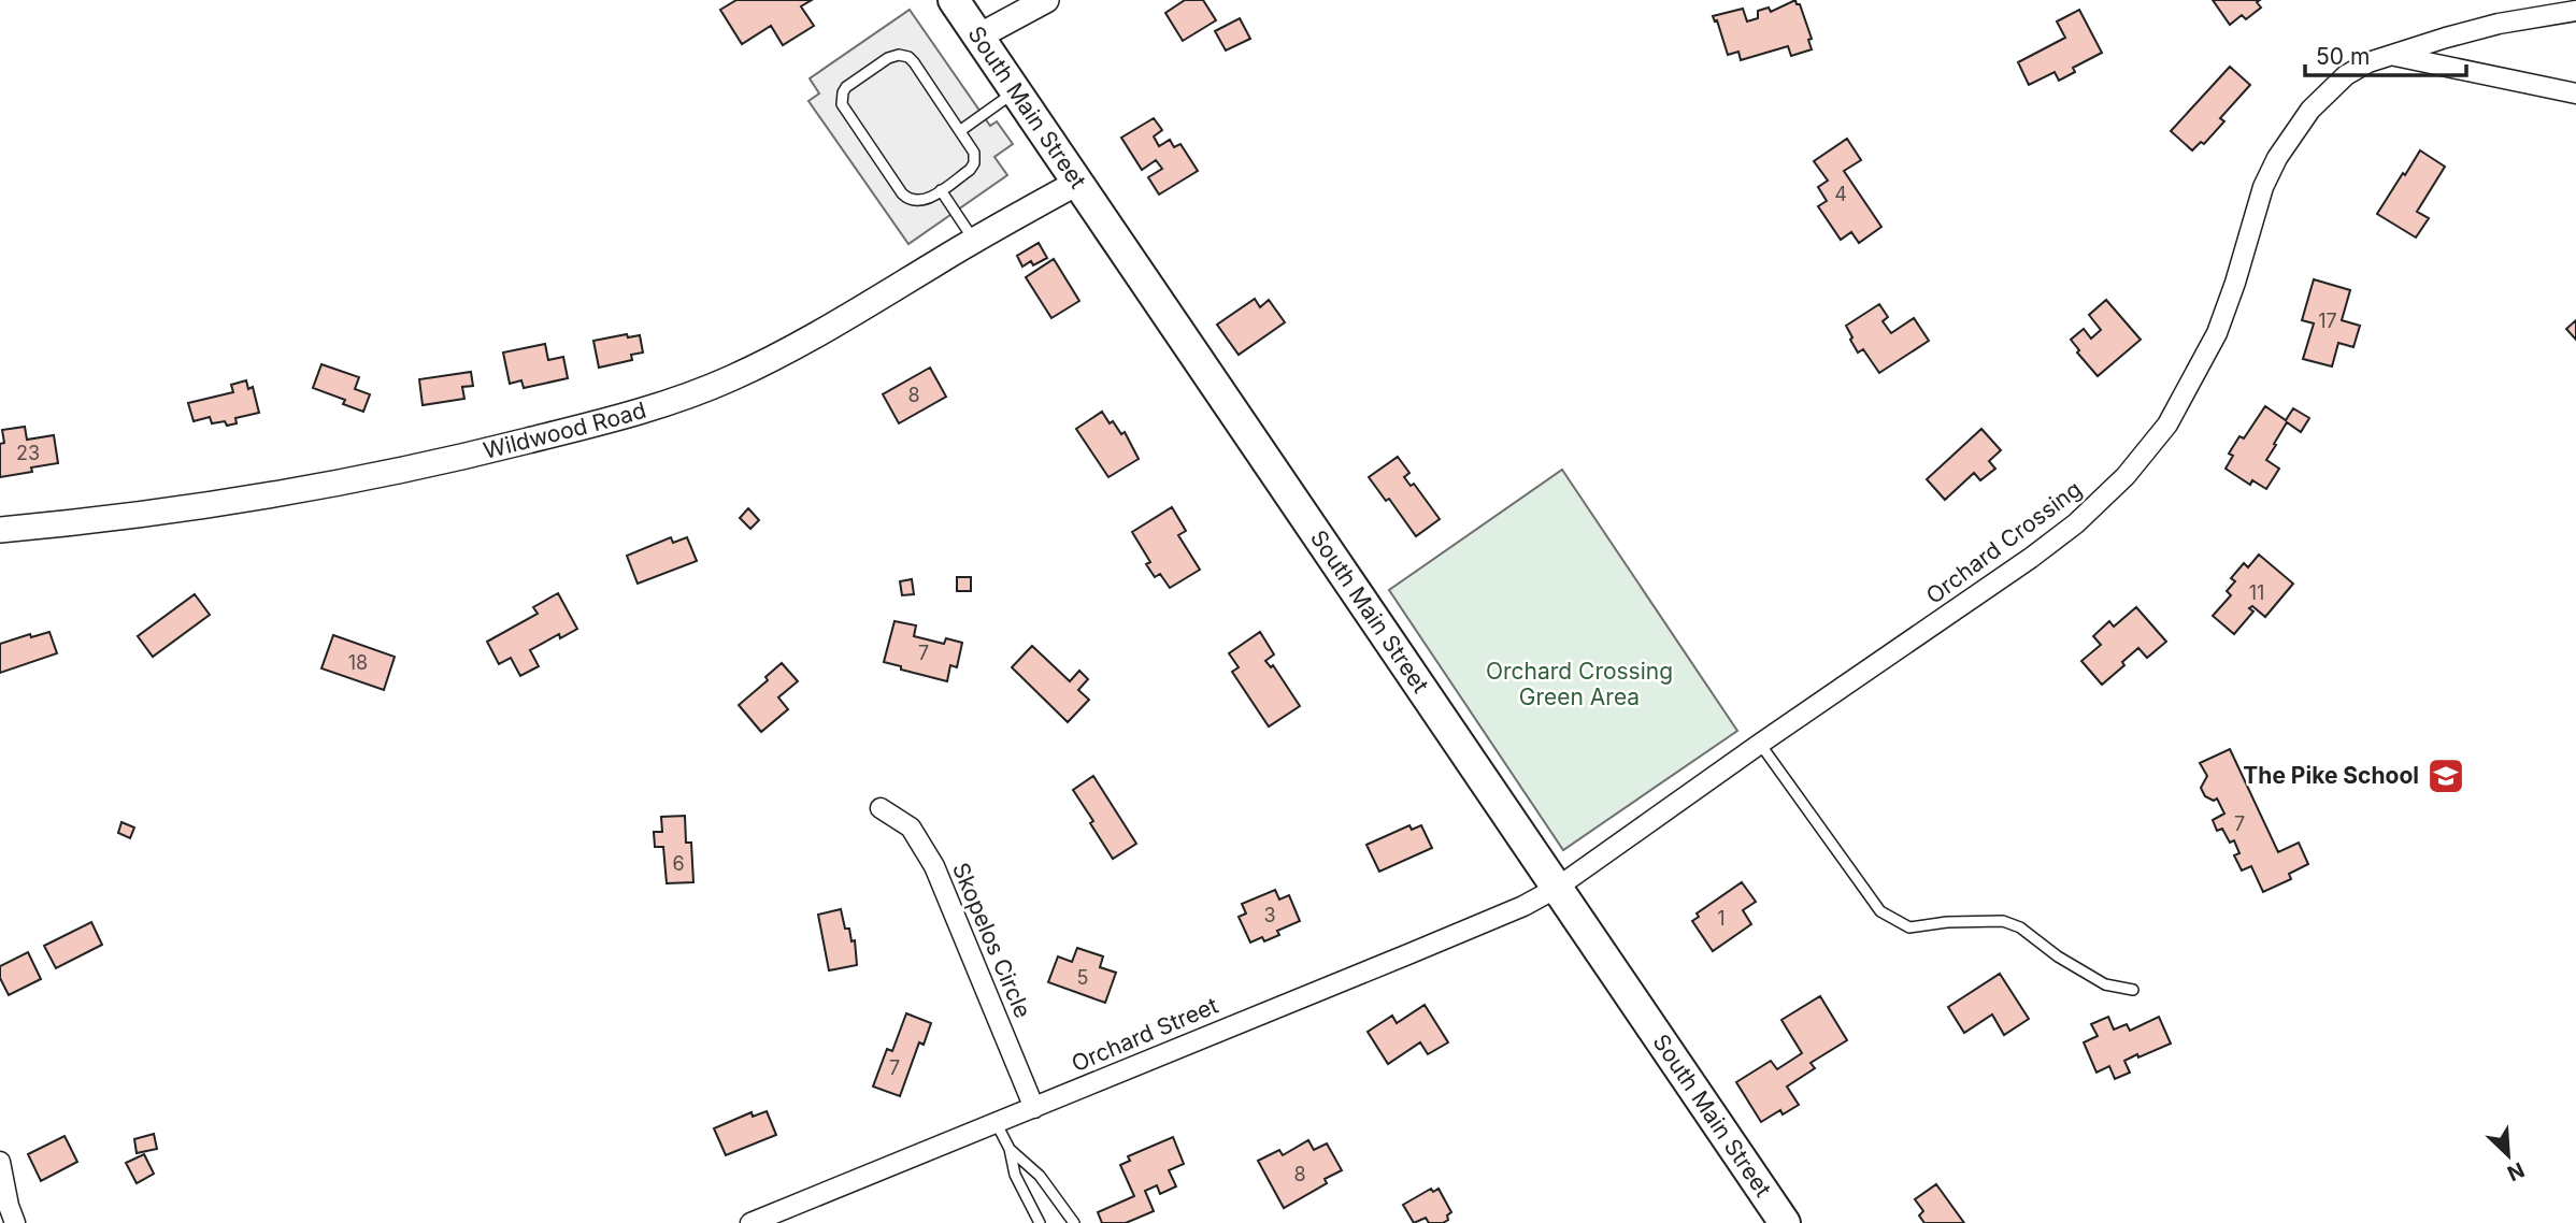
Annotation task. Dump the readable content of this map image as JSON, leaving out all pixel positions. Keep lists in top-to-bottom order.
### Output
{
  "streets": {
    "main road": ["South Main Street"],
    "street": [
      "Wildwood Road",
      "Orchard Crossing",
      "Skopelos Circle",
      "Orchard Street"
    ]
  },
  "crossings": [
    ["South Main Street", "Wildwood Road"],
    ["South Main Street", "Orchard Crossing"],
    ["South Main Street", "Orchard Street"],
    ["Orchard Crossing", "Orchard Street"],
    ["Skopelos Circle", "Orchard Street"]
  ],
  "parks": ["Orchard Crossing Green Area"],
  "places": {
    "school or university": ["The Pike School"]
  },
  "house_numbers": [
    "4",
    "17",
    "8",
    "23",
    "11",
    "7",
    "18",
    "7",
    "6",
    "3",
    "1",
    "5",
    "7",
    "8"
  ],
  "scale_bar": "50 m",
  "north": "bottom right"
}
